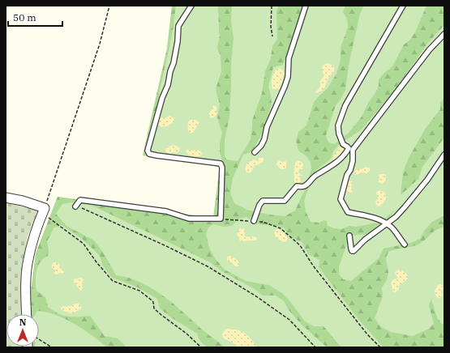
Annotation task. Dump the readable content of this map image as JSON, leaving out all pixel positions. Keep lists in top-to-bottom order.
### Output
{
  "scale_bar": "50 m",
  "north": "top"
}
